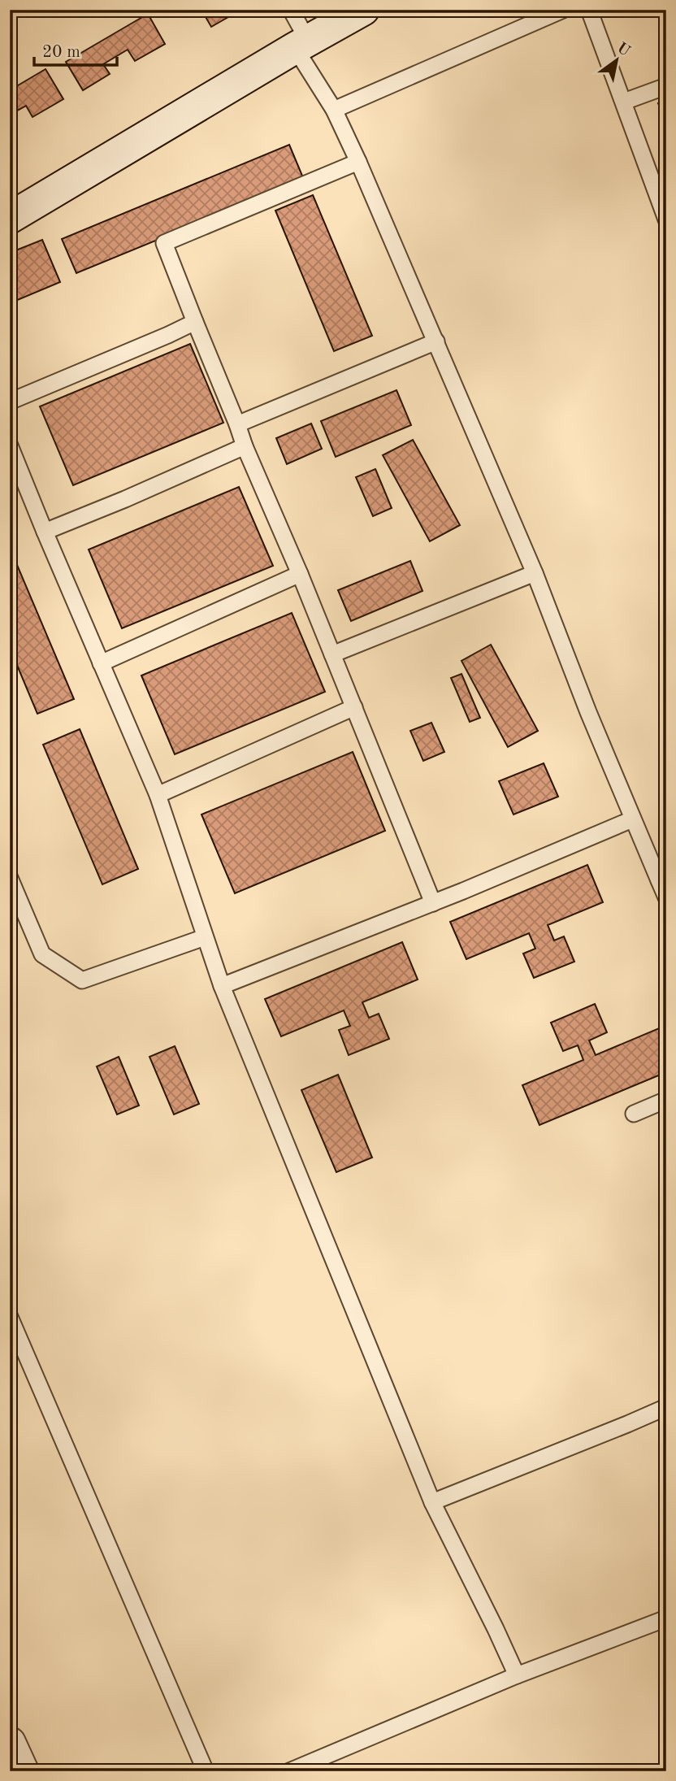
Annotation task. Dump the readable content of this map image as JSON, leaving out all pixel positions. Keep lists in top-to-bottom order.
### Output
{
  "scale_bar": "20 m",
  "north": "top right"
}
